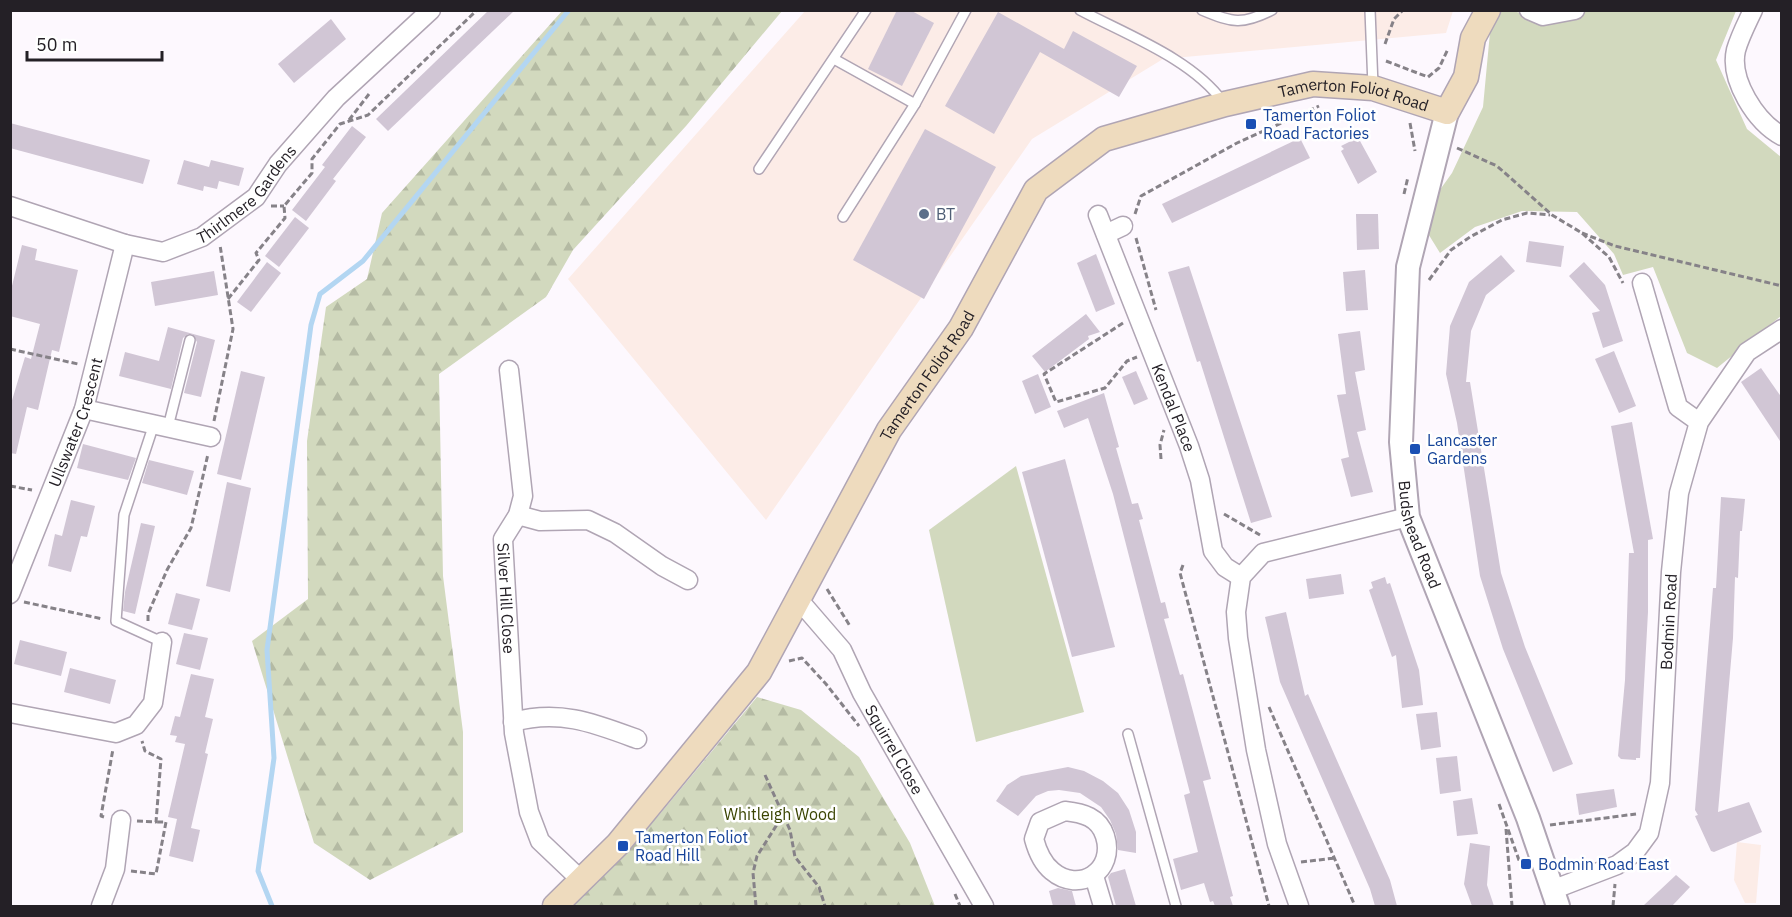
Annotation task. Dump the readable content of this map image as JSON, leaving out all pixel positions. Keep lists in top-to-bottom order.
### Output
{
  "streets": {
    "main road": ["Tamerton Foliot Road", "Budshead Road"],
    "street": [
      "Thirlmere Gardens",
      "Kendal Place",
      "Ullswater Crescent",
      "Silver Hill Close",
      "Bodmin Road",
      "Squirrel Close"
    ]
  },
  "crossings": [
    ["Tamerton Foliot Road", "Budshead Road"],
    ["Tamerton Foliot Road", "Silver Hill Close"],
    ["Tamerton Foliot Road", "Squirrel Close"],
    ["Thirlmere Gardens", "Ullswater Crescent"],
    ["Budshead Road", "Bodmin Road"]
  ],
  "parks": ["Whitleigh Wood"],
  "places": {
    "transit": [
      "Tamerton Foliot Road Factories",
      "Lancaster Gardens",
      "Tamerton Foliot Road Hill",
      "Bodmin Road East"
    ],
    "other": ["BT"]
  },
  "scale_bar": "50 m"
}
